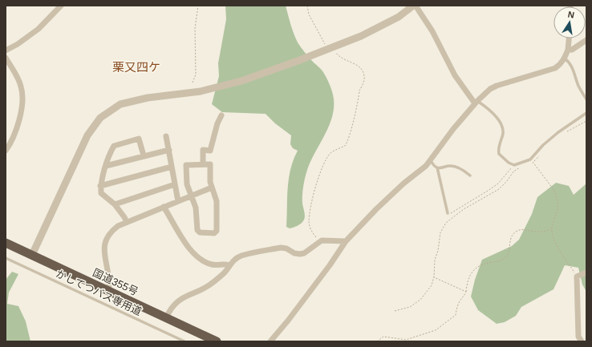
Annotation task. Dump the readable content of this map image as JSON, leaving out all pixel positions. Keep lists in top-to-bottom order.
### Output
{
  "streets": {
    "highway": ["国道355号"],
    "lane": ["かしてつバス専用道"]
  },
  "districts": ["栗又四ケ"],
  "north": "top"
}
